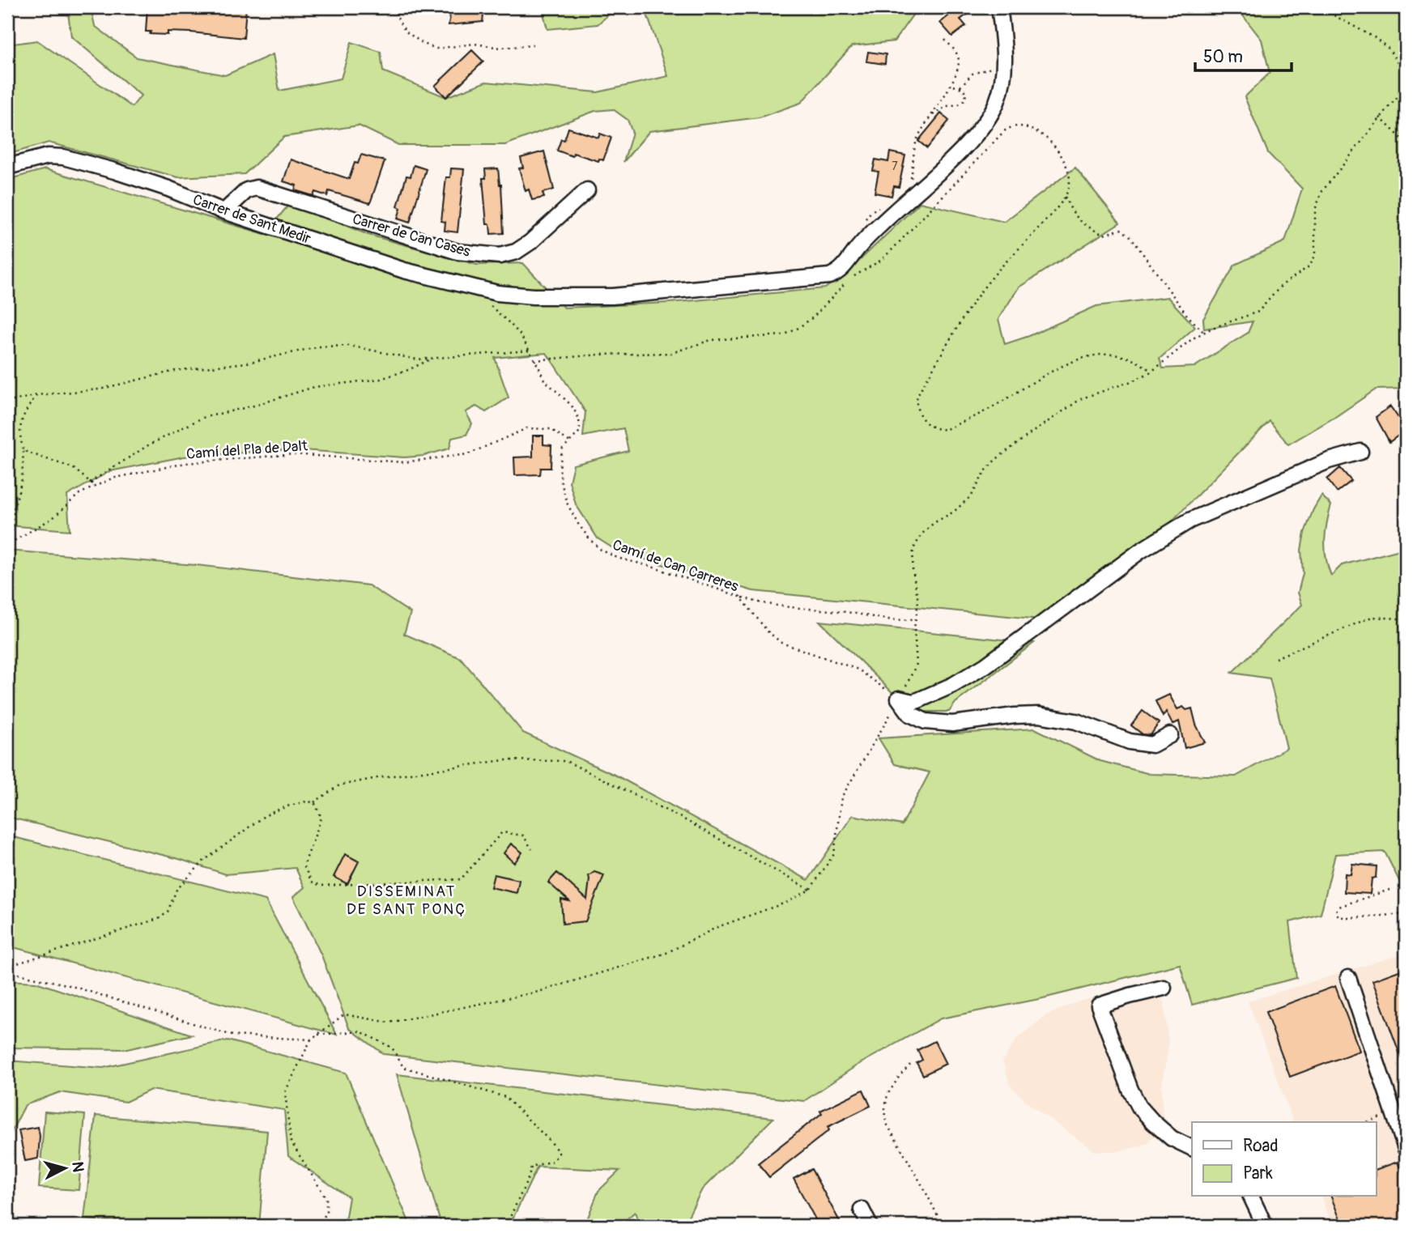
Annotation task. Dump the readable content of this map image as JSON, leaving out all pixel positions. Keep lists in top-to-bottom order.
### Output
{
  "streets": {
    "street": ["Carrer de Sant Medir", "Carrer de Can Cases"],
    "path": ["Camí del Pla de Dalt", "Camí de Can Carreres"]
  },
  "crossings": [
    ["Carrer de Sant Medir", "Carrer de Can Cases"],
    ["Carrer de Sant Medir", "Camí de Can Carreres"],
    ["Camí del Pla de Dalt", "Camí de Can Carreres"]
  ],
  "districts": ["DISSEMINAT DE SANT PONÇ"],
  "house_numbers": ["7"],
  "legend": ["Road", "Park"],
  "scale_bar": "50 m",
  "north": "right"
}
